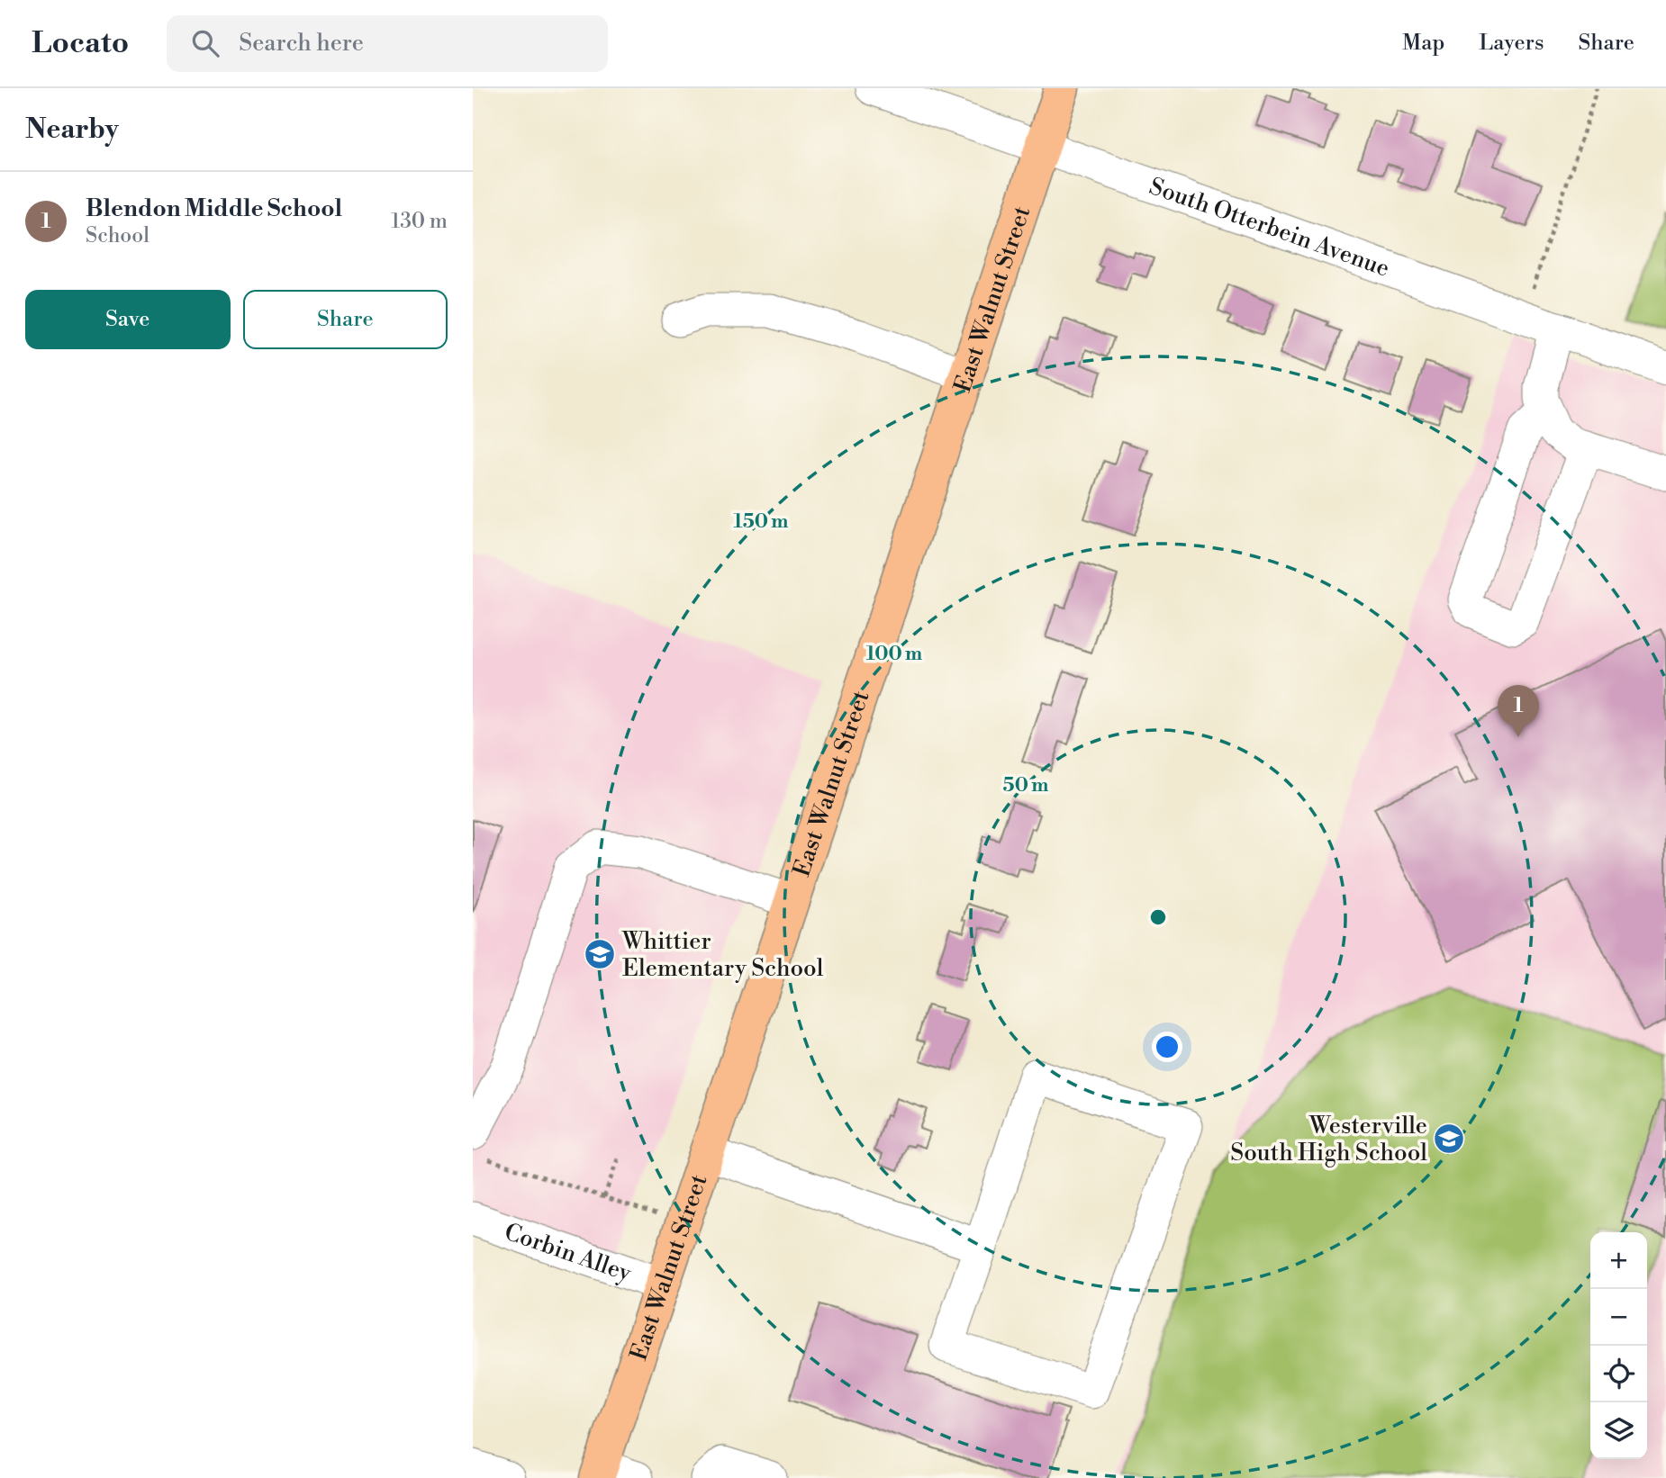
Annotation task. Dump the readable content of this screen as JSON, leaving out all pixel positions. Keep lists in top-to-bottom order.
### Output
{
  "streets": {
    "main road": ["East Walnut Street"],
    "street": ["South Otterbein Avenue", "Corbin Alley"]
  },
  "crossings": [
    ["South Otterbein Avenue", "East Walnut Street"],
    ["East Walnut Street", "Corbin Alley"]
  ],
  "places": {
    "school or university": ["Whittier Elementary School", "Westerville South High School"]
  },
  "page": {
    "header": "Locato",
    "search": "Search here",
    "nav": ["Map", "Layers", "Share"],
    "heading": "Nearby",
    "list": [
      {
        "mark": "1",
        "name": "Blendon Middle School",
        "note": "School",
        "value": "130 m"
      }
    ],
    "buttons": ["Save", "Share"],
    "pins": "1",
    "map_buttons": ["+", "−"]
  },
  "rings": ["150 m", "100 m", "50 m"]
}
